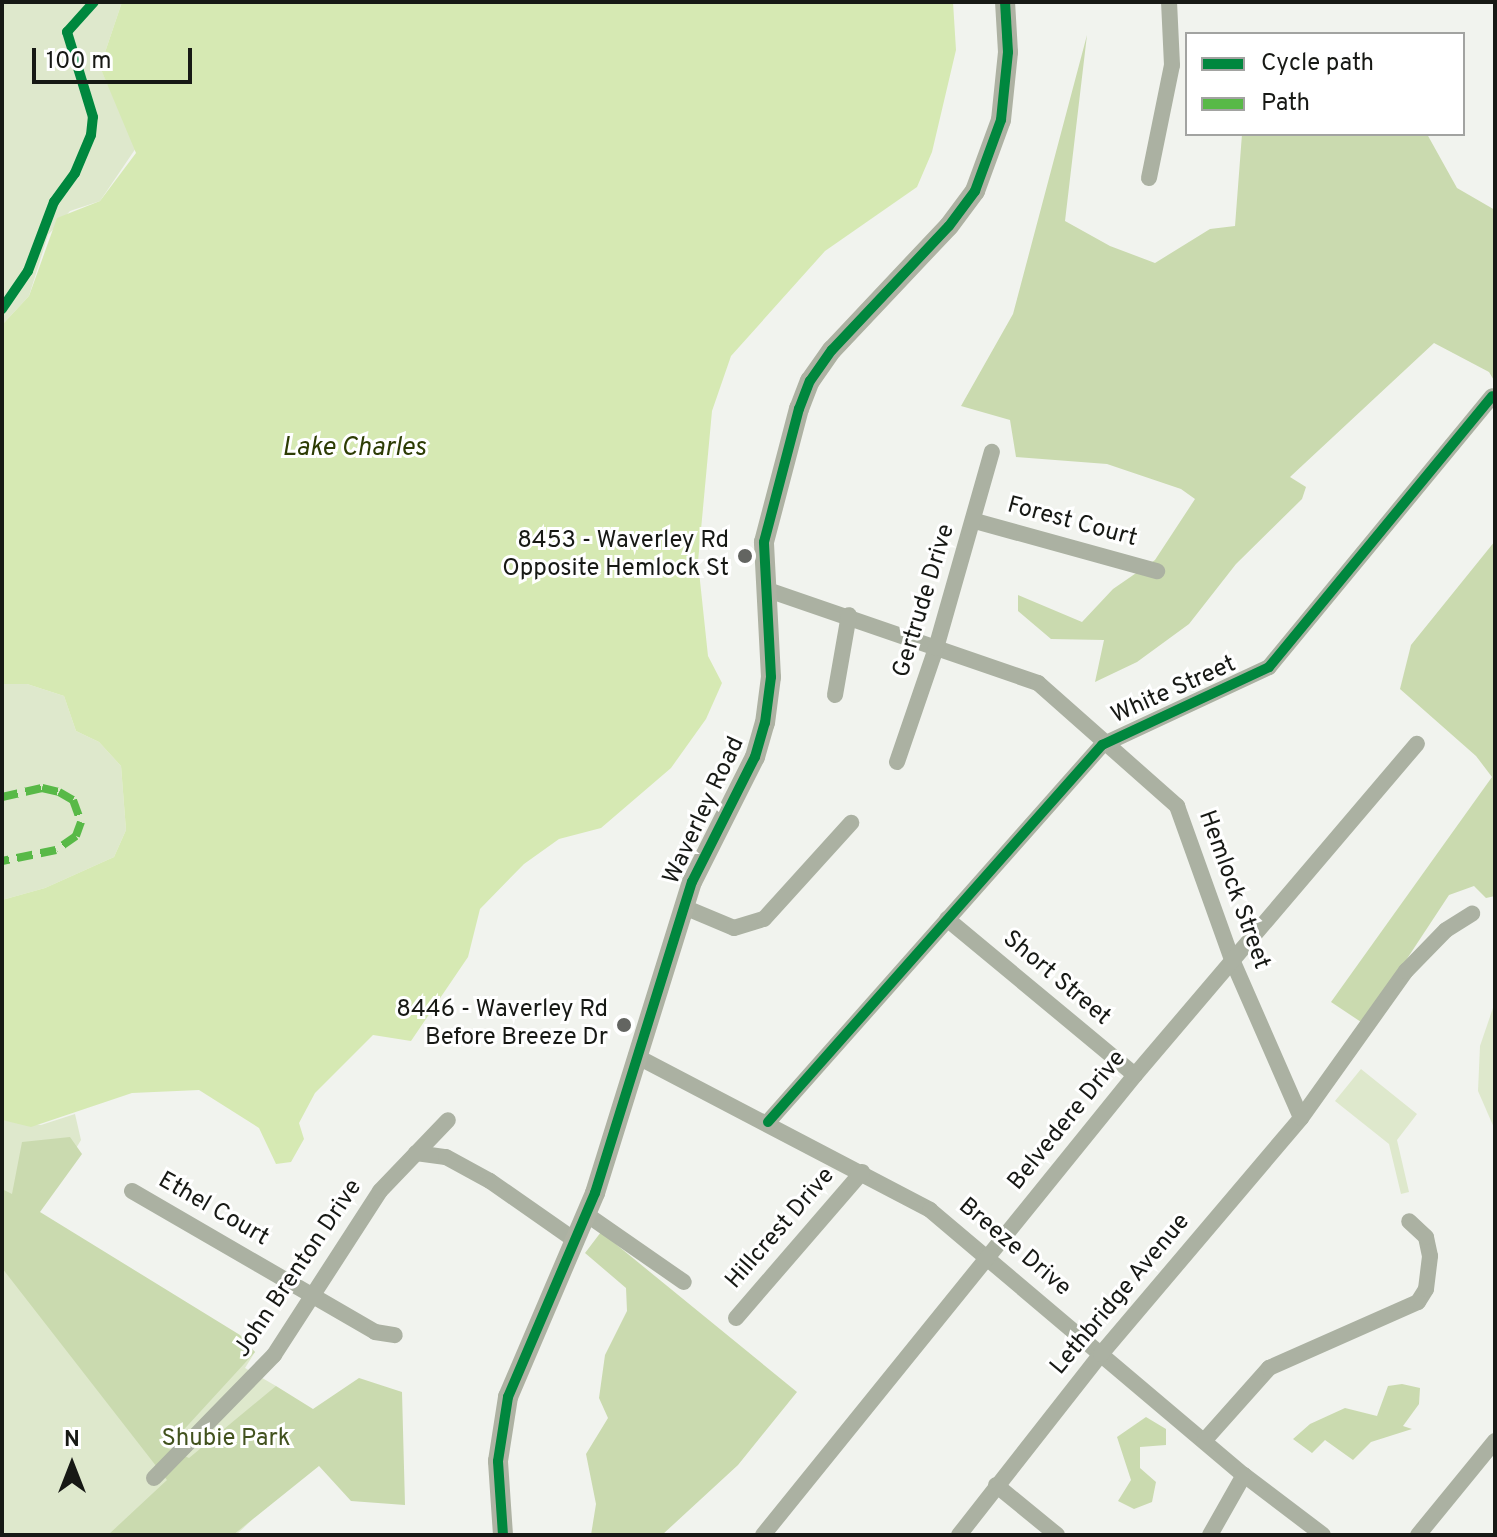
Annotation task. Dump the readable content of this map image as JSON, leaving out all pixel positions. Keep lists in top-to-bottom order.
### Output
{
  "streets": {
    "main road": ["Waverley Road"],
    "street": [
      "Forest Court",
      "Gertrude Drive",
      "White Street",
      "Hemlock Street",
      "Short Street",
      "Belvedere Drive",
      "Ethel Court",
      "Hillcrest Drive",
      "Breeze Drive",
      "John Brenton Drive",
      "Lethbridge Avenue"
    ]
  },
  "crossings": [
    ["Forest Court", "Gertrude Drive"],
    ["Gertrude Drive", "Hemlock Street"],
    ["White Street", "Hemlock Street"],
    ["White Street", "Short Street"],
    ["White Street", "Breeze Drive"],
    ["Waverley Road", "Hemlock Street"],
    ["Waverley Road", "Breeze Drive"],
    ["Hemlock Street", "Belvedere Drive"],
    ["Hemlock Street", "Lethbridge Avenue"],
    ["Short Street", "Belvedere Drive"],
    ["Belvedere Drive", "Breeze Drive"],
    ["Ethel Court", "John Brenton Drive"],
    ["Hillcrest Drive", "Breeze Drive"],
    ["Breeze Drive", "Lethbridge Avenue"]
  ],
  "water": ["Lake Charles"],
  "parks": ["Shubie Park"],
  "places": ["8453 - Waverley Rd Opposite Hemlock St", "8446 - Waverley Rd Before Breeze Dr"],
  "legend": ["Cycle path", "Path"],
  "scale_bar": "100 m",
  "north": "top"
}
